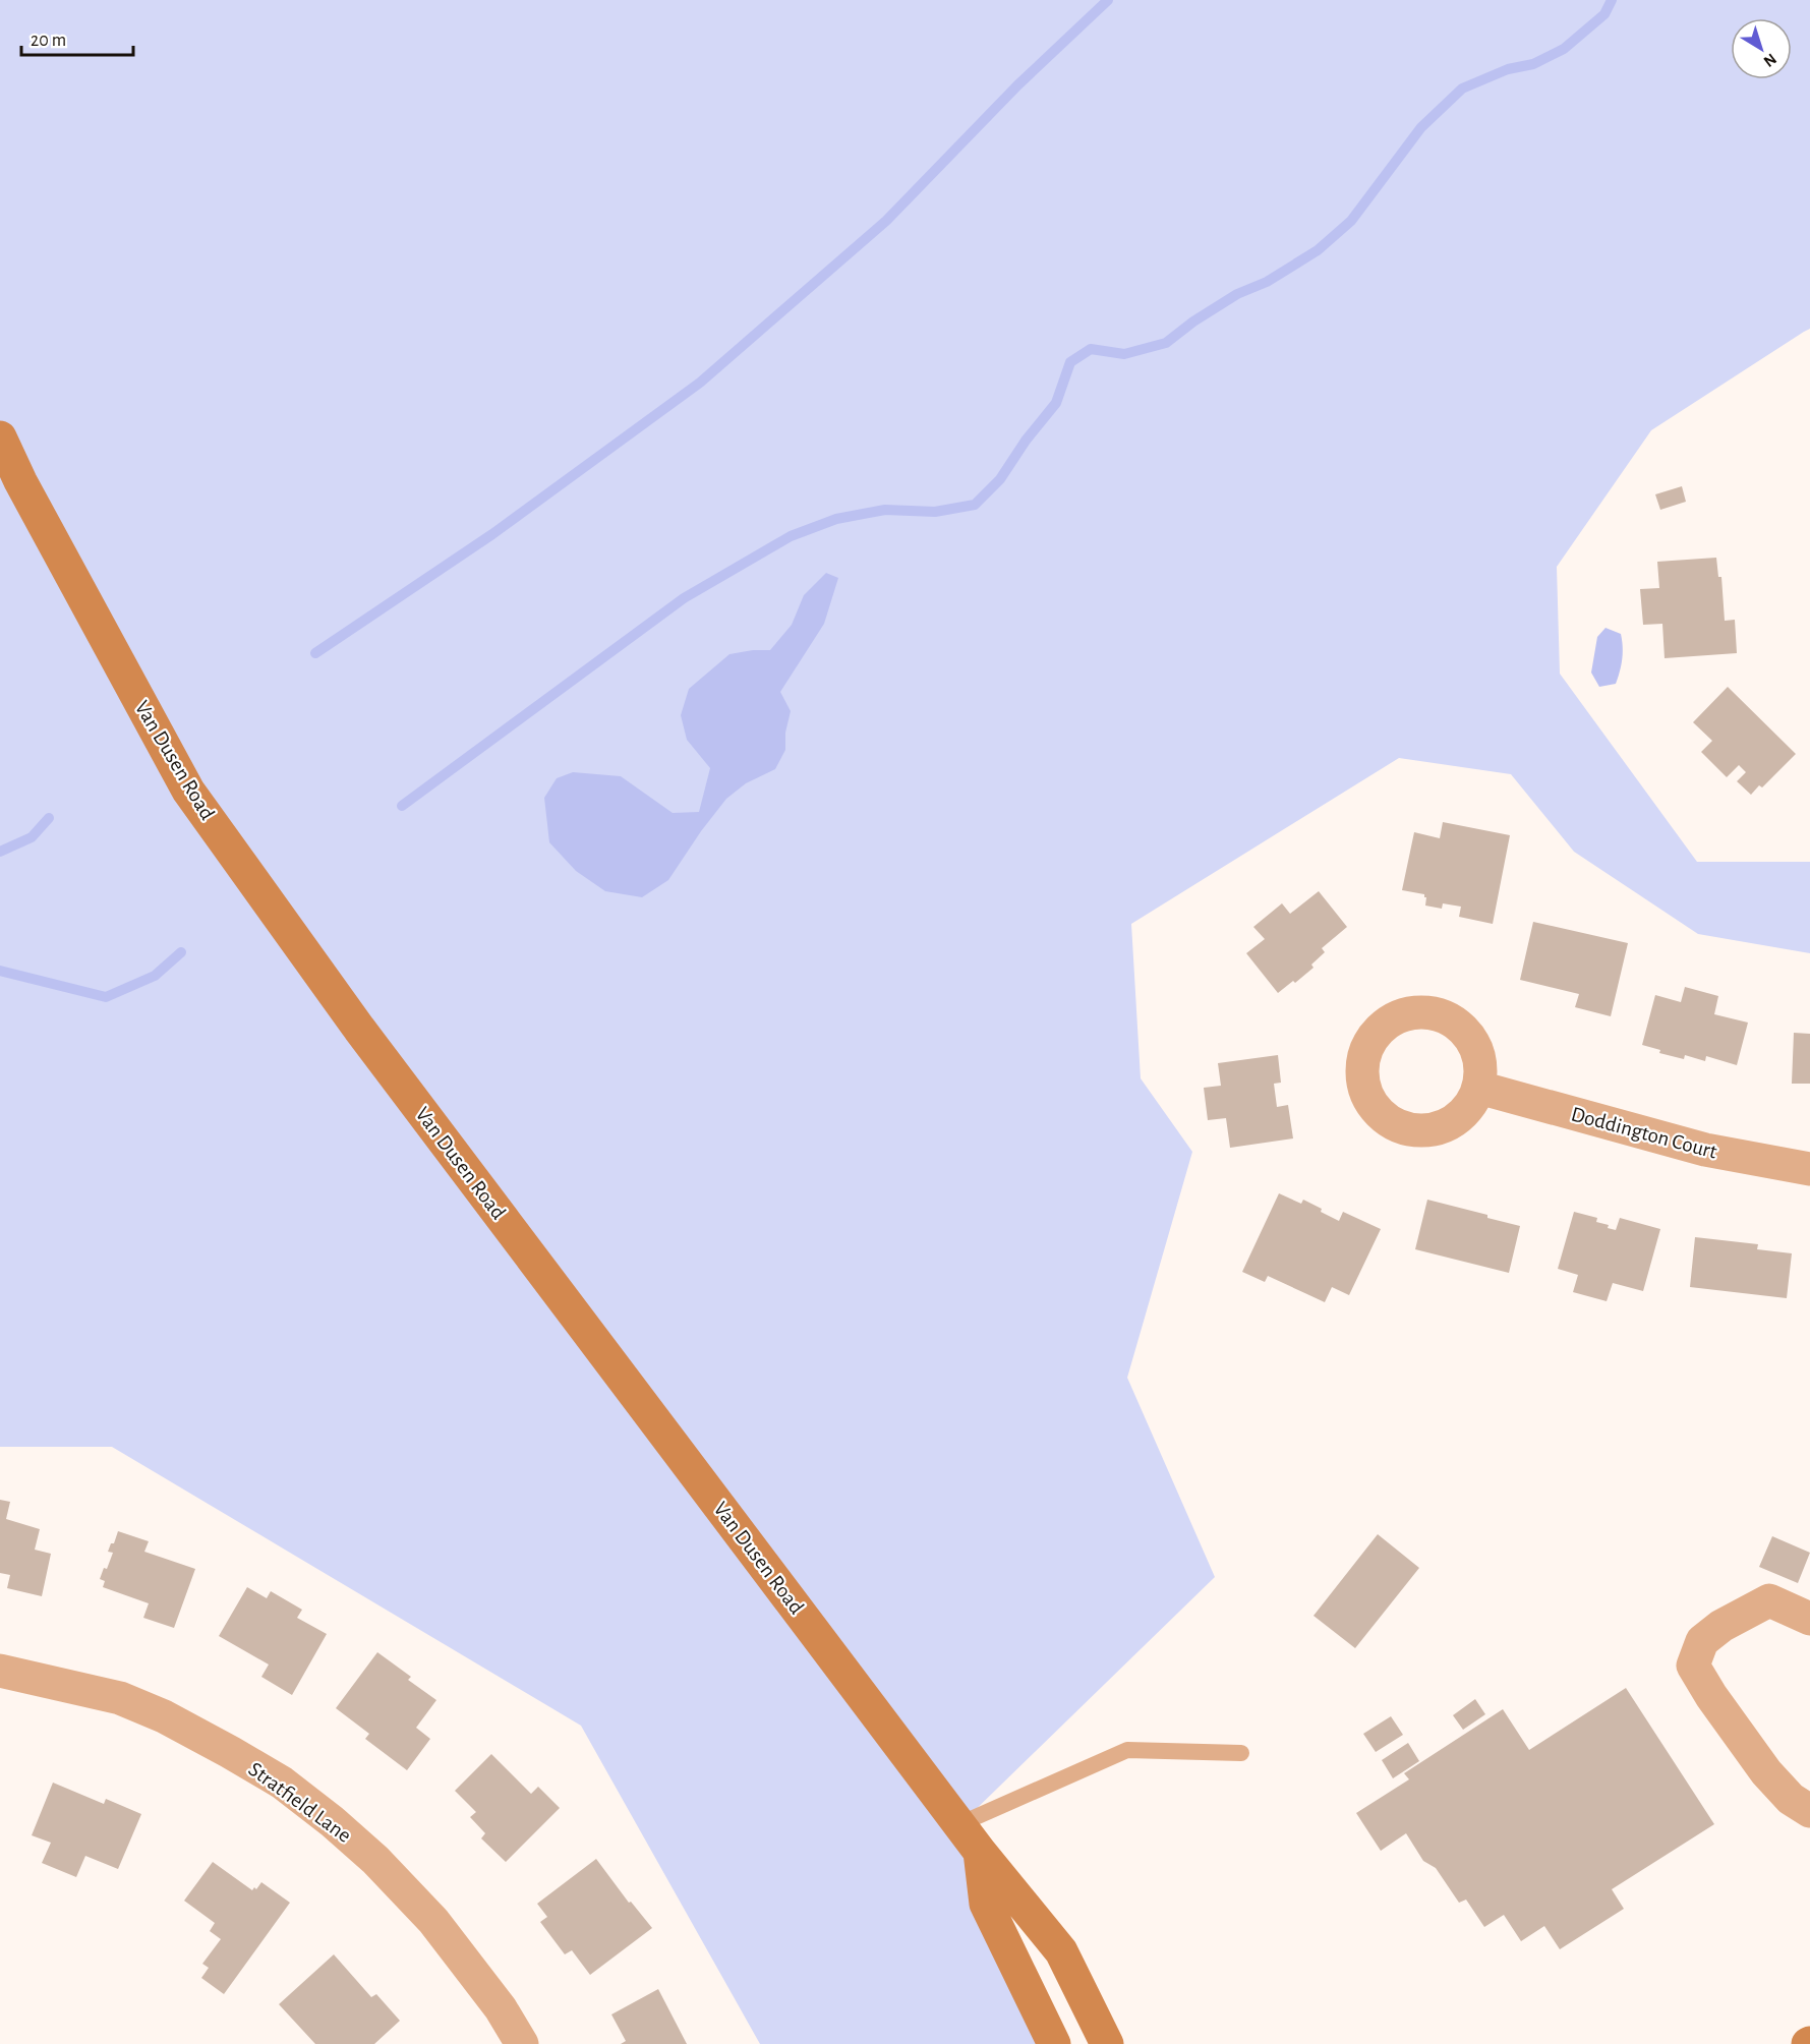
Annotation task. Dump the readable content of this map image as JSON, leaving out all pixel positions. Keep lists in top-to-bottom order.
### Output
{
  "streets": {
    "main road": ["Van Dusen Road"],
    "street": ["Doddington Court", "Stratfield Lane"]
  },
  "scale_bar": "20 m",
  "north": "bottom right"
}
